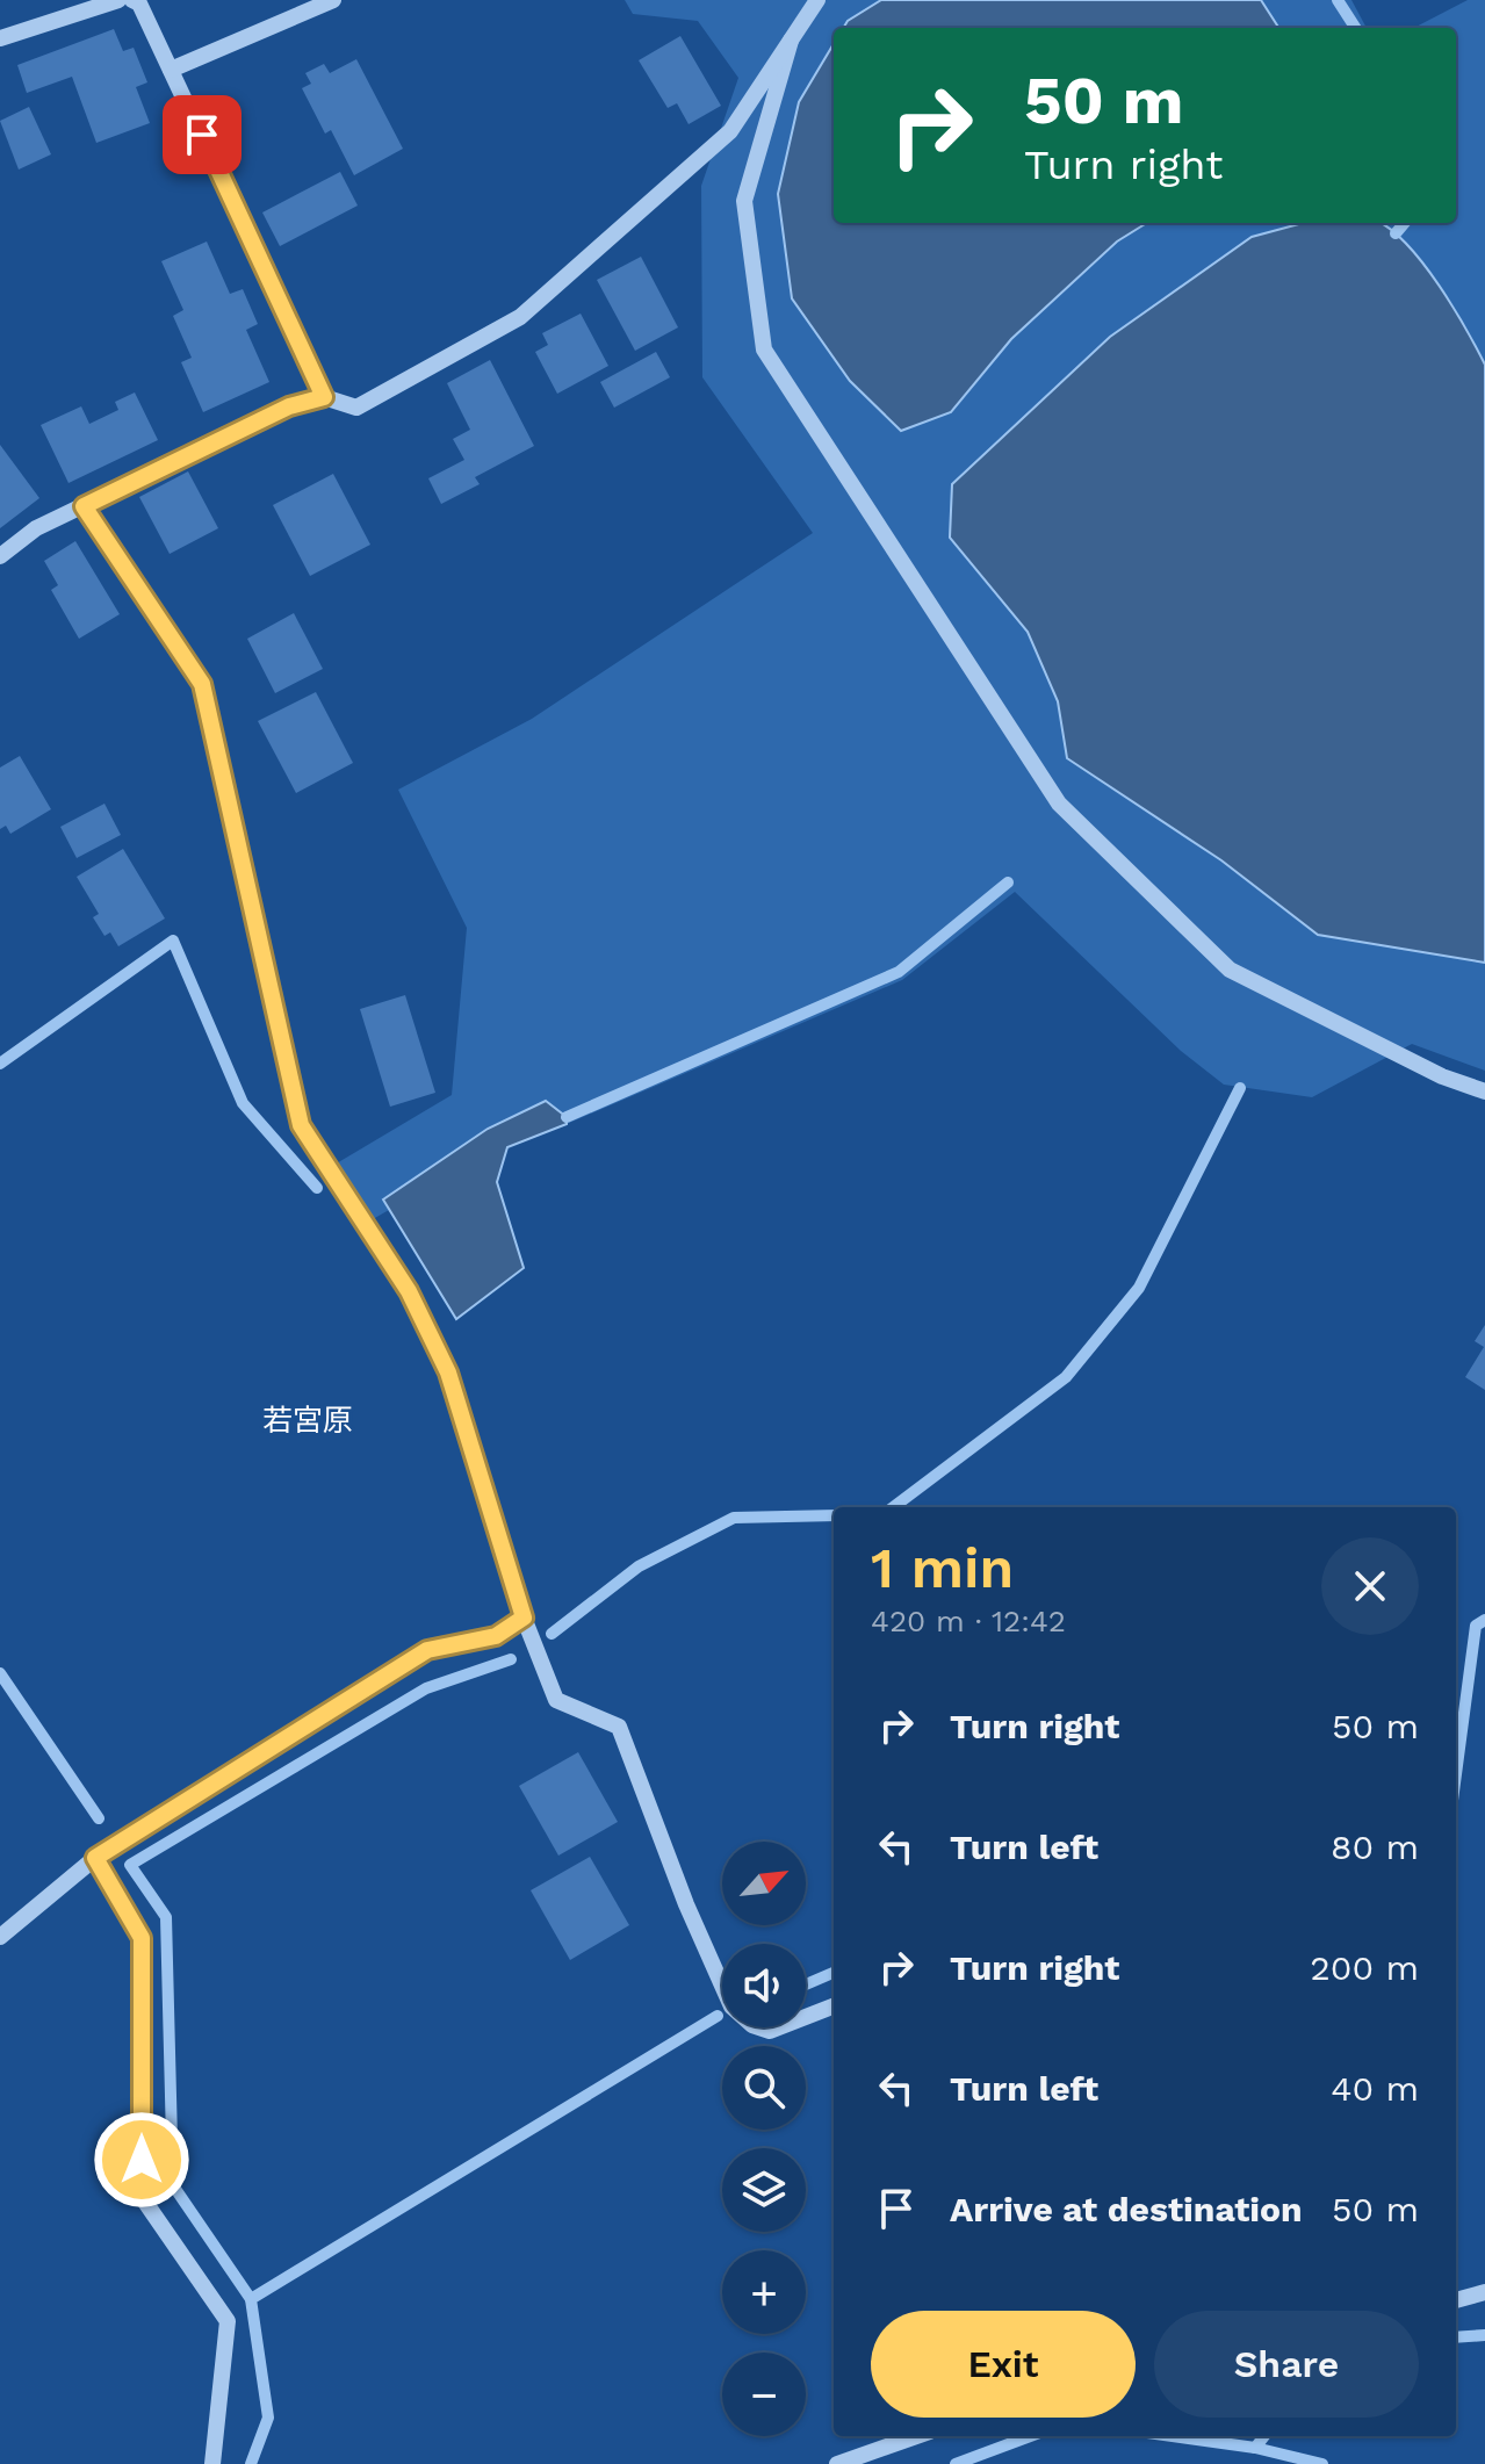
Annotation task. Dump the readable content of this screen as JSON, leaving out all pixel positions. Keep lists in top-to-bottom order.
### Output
{
  "districts": ["若宮原"],
  "north": "top right",
  "page": {
    "turn": ["50 m", "Turn right"],
    "heading": ["1 min", "420 m · 12:42"],
    "list": [
      {
        "name": "Turn right",
        "value": "50 m"
      },
      {
        "name": "Turn left",
        "value": "80 m"
      },
      {
        "name": "Turn right",
        "value": "200 m"
      },
      {
        "name": "Turn left",
        "value": "40 m"
      },
      {
        "name": "Arrive at destination",
        "value": "50 m"
      }
    ],
    "map_buttons": ["+", "−"],
    "buttons": ["Exit", "Share"]
  }
}
